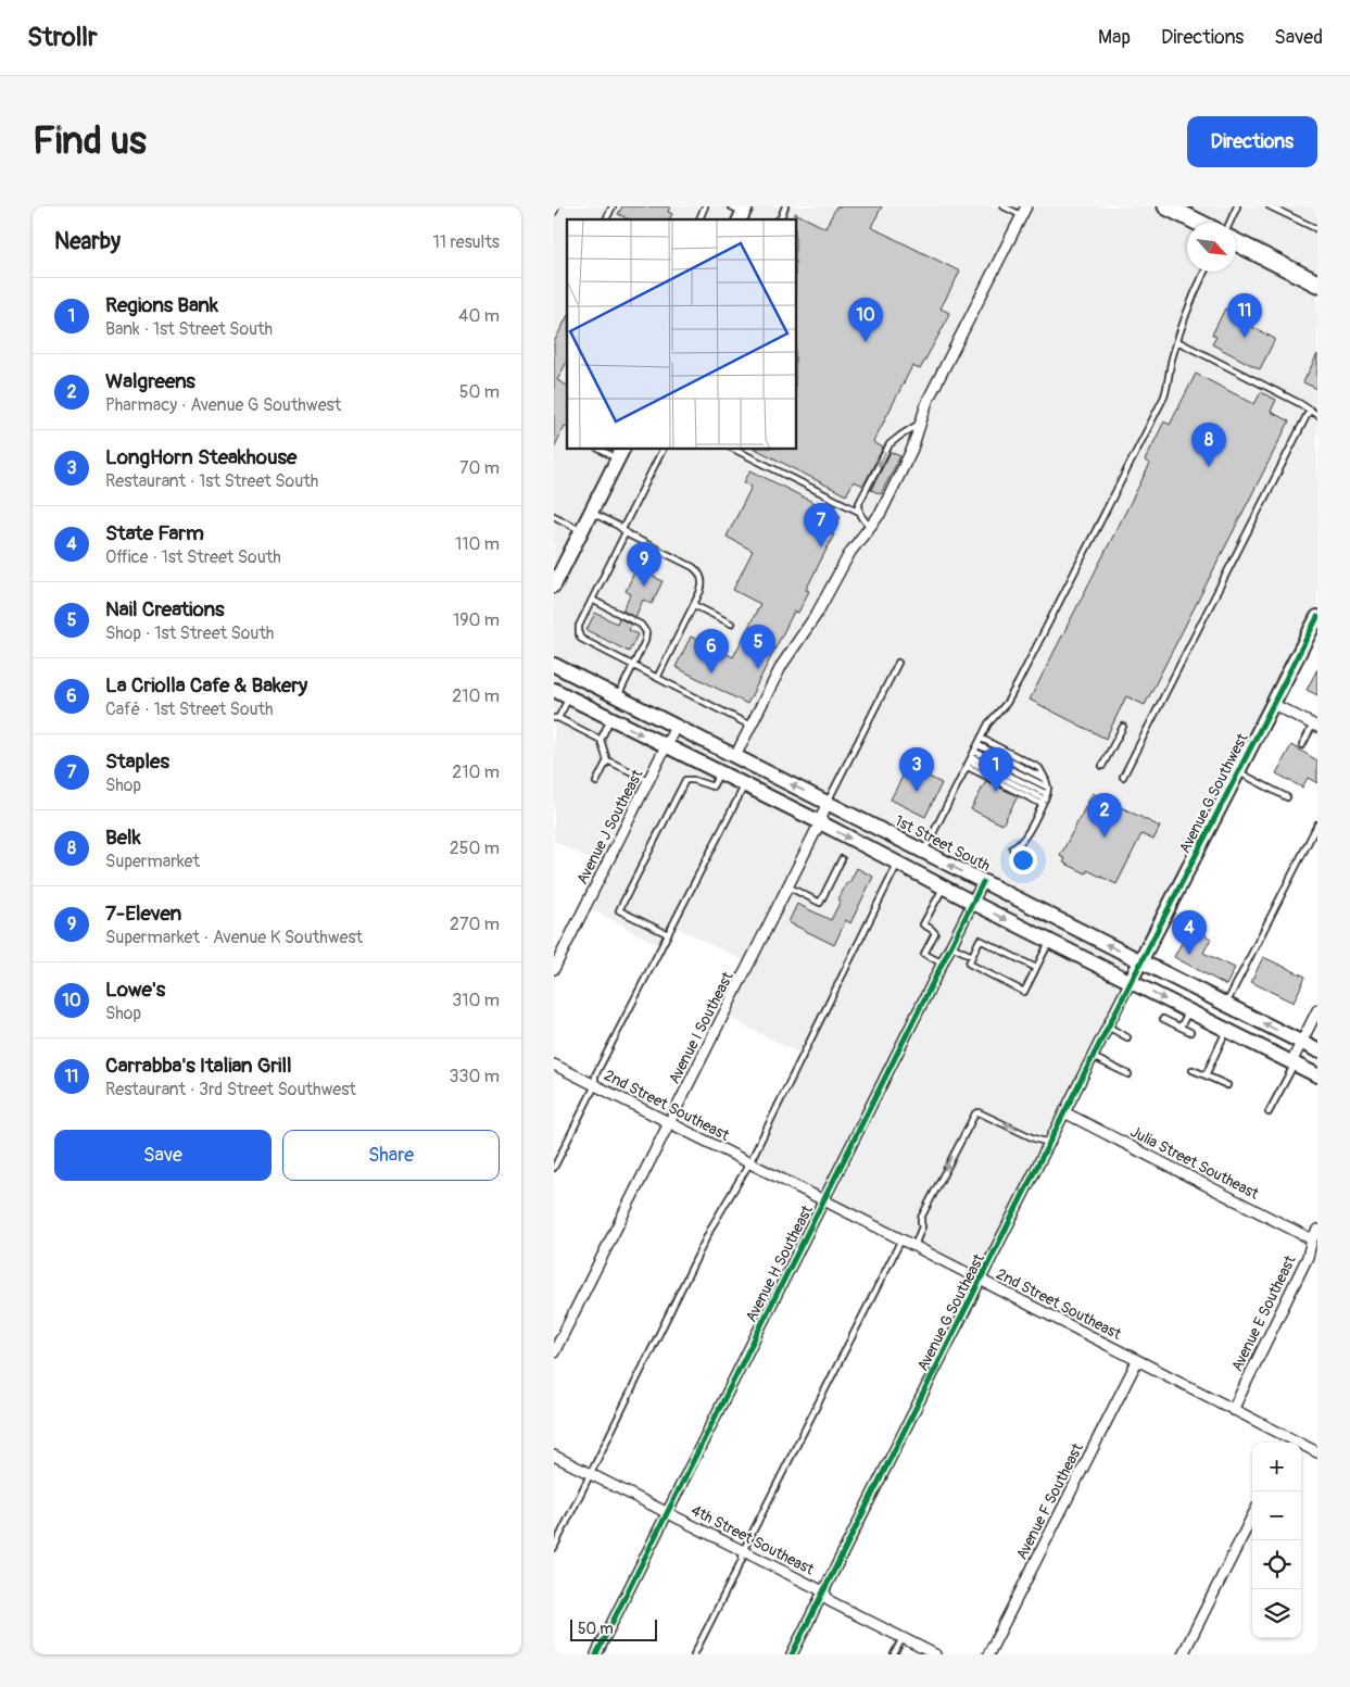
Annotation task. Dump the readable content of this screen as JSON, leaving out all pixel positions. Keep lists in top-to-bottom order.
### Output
{
  "streets": {
    "main road": ["Avenue G Southwest", "1st Street South"],
    "street": [
      "Avenue J Southeast",
      "Avenue I Southeast",
      "2nd Street Southeast",
      "Julia Street Southeast",
      "Avenue H Southeast",
      "Avenue G Southeast",
      "Avenue E Southeast",
      "Avenue F Southeast",
      "4th Street Southeast"
    ]
  },
  "crossings": [
    ["Avenue G Southwest", "1st Street South"],
    ["Avenue G Southwest", "Avenue G Southeast"],
    ["Avenue J Southeast", "1st Street South"],
    ["1st Street South", "Avenue I Southeast"],
    ["1st Street South", "Avenue H Southeast"],
    ["Avenue I Southeast", "2nd Street Southeast"],
    ["2nd Street Southeast", "Avenue H Southeast"],
    ["2nd Street Southeast", "Avenue G Southeast"],
    ["2nd Street Southeast", "Avenue E Southeast"],
    ["2nd Street Southeast", "Avenue F Southeast"],
    ["Julia Street Southeast", "Avenue G Southeast"],
    ["Julia Street Southeast", "Avenue E Southeast"],
    ["Avenue H Southeast", "4th Street Southeast"],
    ["Avenue G Southeast", "4th Street Southeast"]
  ],
  "scale_bar": "50 m",
  "north": "bottom right",
  "page": {
    "header": "Strollr",
    "nav": ["Map", "Directions", "Saved"],
    "buttons": [
      "Directions",
      ["Save", "Share"]
    ],
    "title": "Find us",
    "heading": ["Nearby", "11 results"],
    "list": [
      {
        "mark": "1",
        "name": "Regions Bank",
        "note": "Bank · 1st Street South",
        "value": "40 m"
      },
      {
        "mark": "2",
        "name": "Walgreens",
        "note": "Pharmacy · Avenue G Southwest",
        "value": "50 m"
      },
      {
        "mark": "3",
        "name": "LongHorn Steakhouse",
        "note": "Restaurant · 1st Street South",
        "value": "70 m"
      },
      {
        "mark": "4",
        "name": "State Farm",
        "note": "Office · 1st Street South",
        "value": "110 m"
      },
      {
        "mark": "5",
        "name": "Nail Creations",
        "note": "Shop · 1st Street South",
        "value": "190 m"
      },
      {
        "mark": "6",
        "name": "La Criolla Cafe & Bakery",
        "note": "Café · 1st Street South",
        "value": "210 m"
      },
      {
        "mark": "7",
        "name": "Staples",
        "note": "Shop",
        "value": "210 m"
      },
      {
        "mark": "8",
        "name": "Belk",
        "note": "Supermarket",
        "value": "250 m"
      },
      {
        "mark": "9",
        "name": "7-Eleven",
        "note": "Supermarket · Avenue K Southwest",
        "value": "270 m"
      },
      {
        "mark": "10",
        "name": "Lowe's",
        "note": "Shop",
        "value": "310 m"
      },
      {
        "mark": "11",
        "name": "Carrabba's Italian Grill",
        "note": "Restaurant · 3rd Street Southwest",
        "value": "330 m"
      }
    ],
    "pins": [
      "11",
      "10",
      "8",
      "7",
      "9",
      "5",
      "6",
      "1",
      "3",
      "2",
      "4"
    ],
    "map_buttons": ["+", "−"],
    "scale": "50 m"
  }
}
